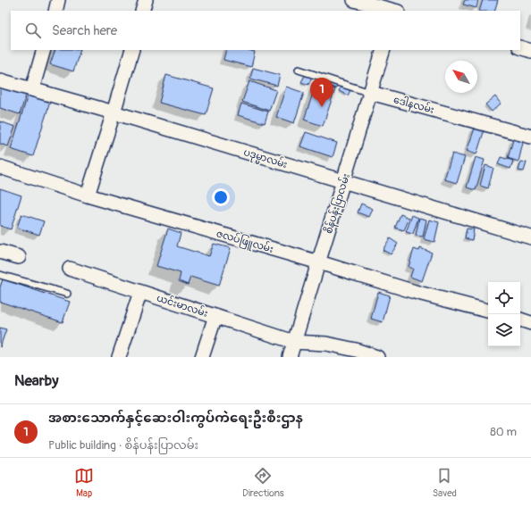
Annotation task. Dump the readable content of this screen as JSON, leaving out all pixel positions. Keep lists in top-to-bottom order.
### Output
{
  "streets": {
    "street": [
      "ဒေါနလမ်း",
      "ပဒုမ္မာလမ်း",
      "စိန်ပန်းပြာလမ်း",
      "ဇလပ်ဖြူလမ်း",
      "ယင်းမာလမ်း"
    ]
  },
  "crossings": [
    ["ဒေါနလမ်း", "စိန်ပန်းပြာလမ်း"],
    ["ပဒုမ္မာလမ်း", "စိန်ပန်းပြာလမ်း"],
    ["စိန်ပန်းပြာလမ်း", "ဇလပ်ဖြူလမ်း"],
    ["စိန်ပန်းပြာလမ်း", "ယင်းမာလမ်း"]
  ],
  "north": "top left",
  "page": {
    "search": "Search here",
    "pins": "1",
    "heading": "Nearby",
    "list": [
      {
        "mark": "1",
        "name": "အစားသောက်နှင့်ဆေးဝါးကွပ်ကဲရေးဦးစီးဌာန",
        "note": "Public building · စိန်ပန်းပြာလမ်း",
        "value": "80 m"
      }
    ],
    "nav": ["Map", "Directions", "Saved"]
  }
}
